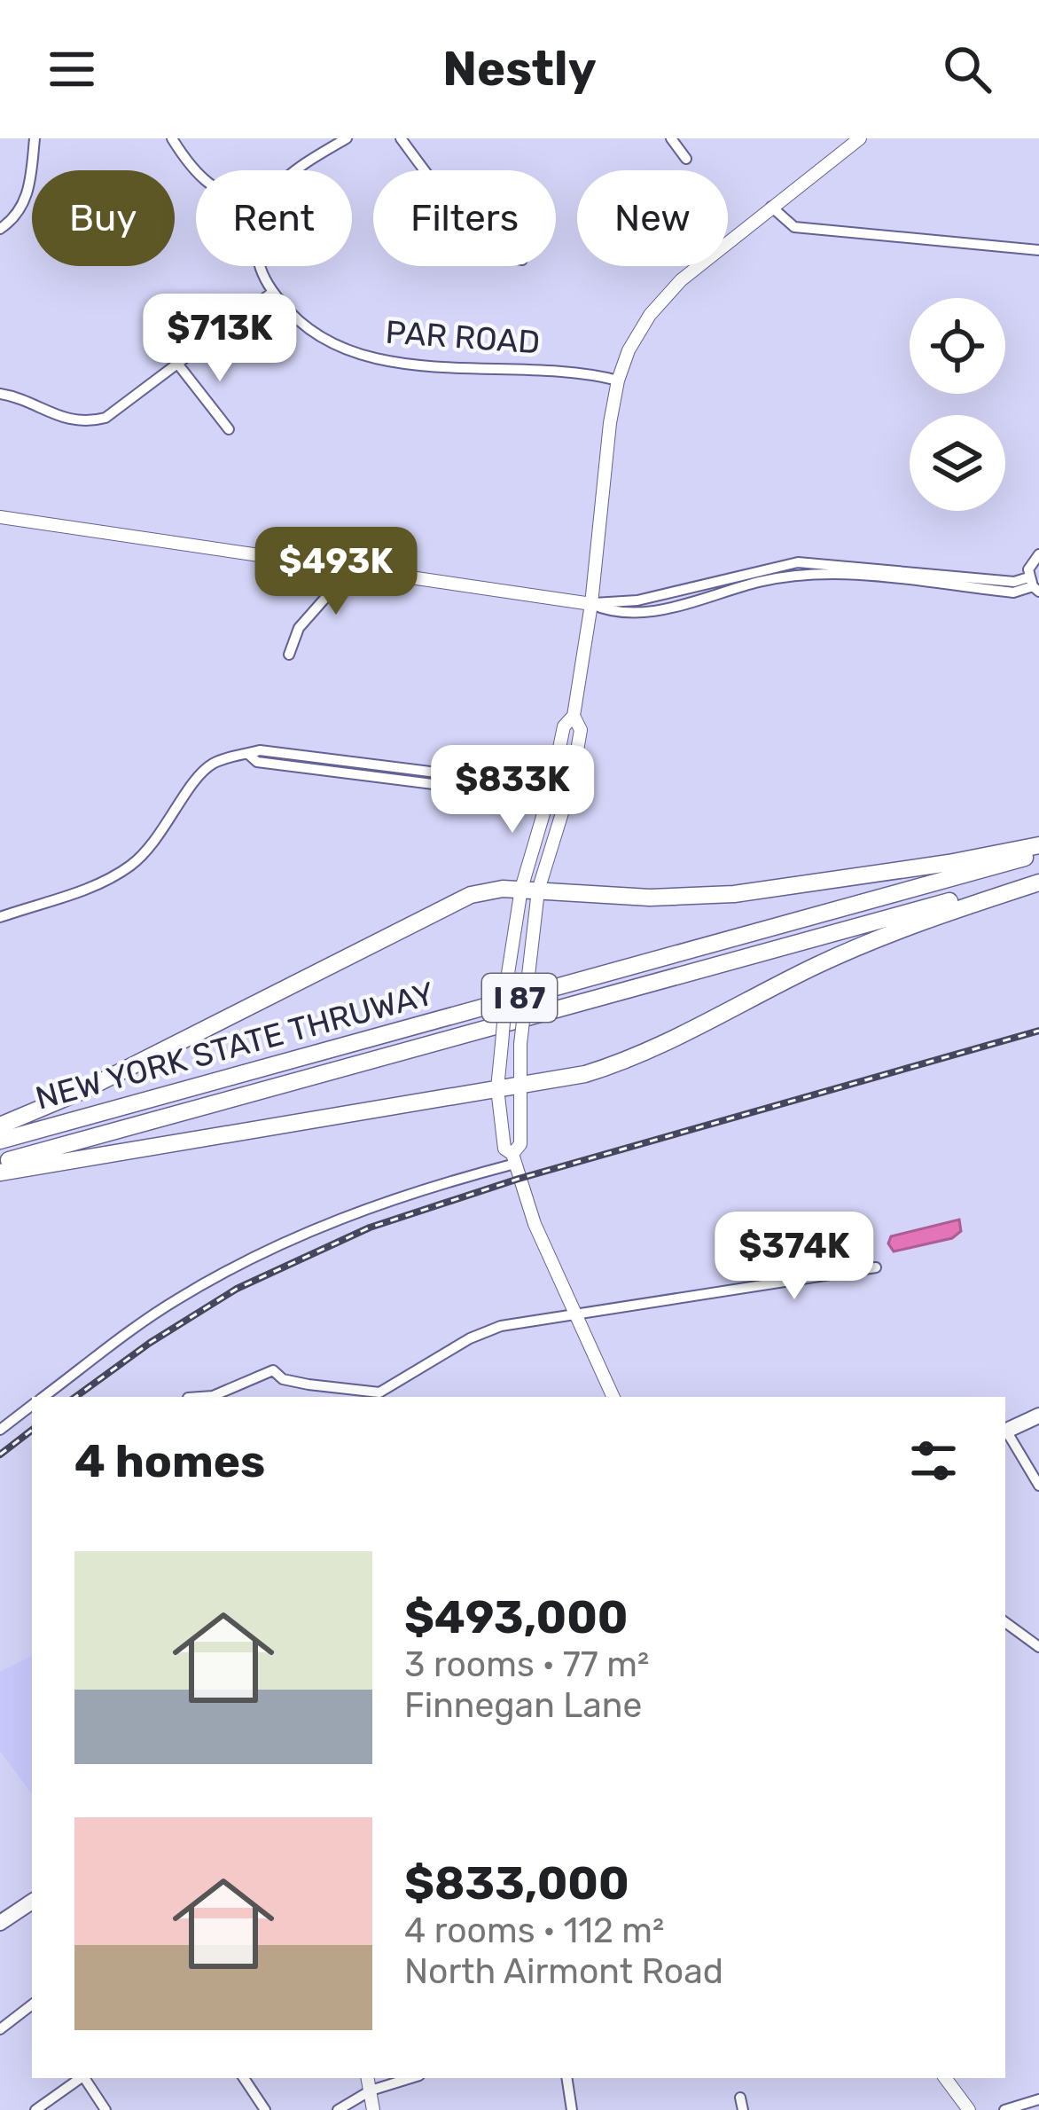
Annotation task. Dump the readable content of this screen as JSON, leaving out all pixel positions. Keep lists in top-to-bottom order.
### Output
{
  "streets": {
    "highway": ["I 87", "NEW YORK STATE THRUWAY"],
    "street": ["PAR ROAD"]
  },
  "page": {
    "header": "Nestly",
    "chip": [
      "Buy",
      "Rent",
      "Filters",
      "New"
    ],
    "price": [
      "$713K",
      "$493K",
      "$833K",
      "$374K"
    ],
    "heading": "4 homes",
    "list": [
      {
        "name": "$493,000",
        "note": "3 rooms · 77 m² · Finnegan Lane"
      },
      {
        "name": "$833,000",
        "note": "4 rooms · 112 m² · North Airmont Road"
      }
    ]
  }
}
